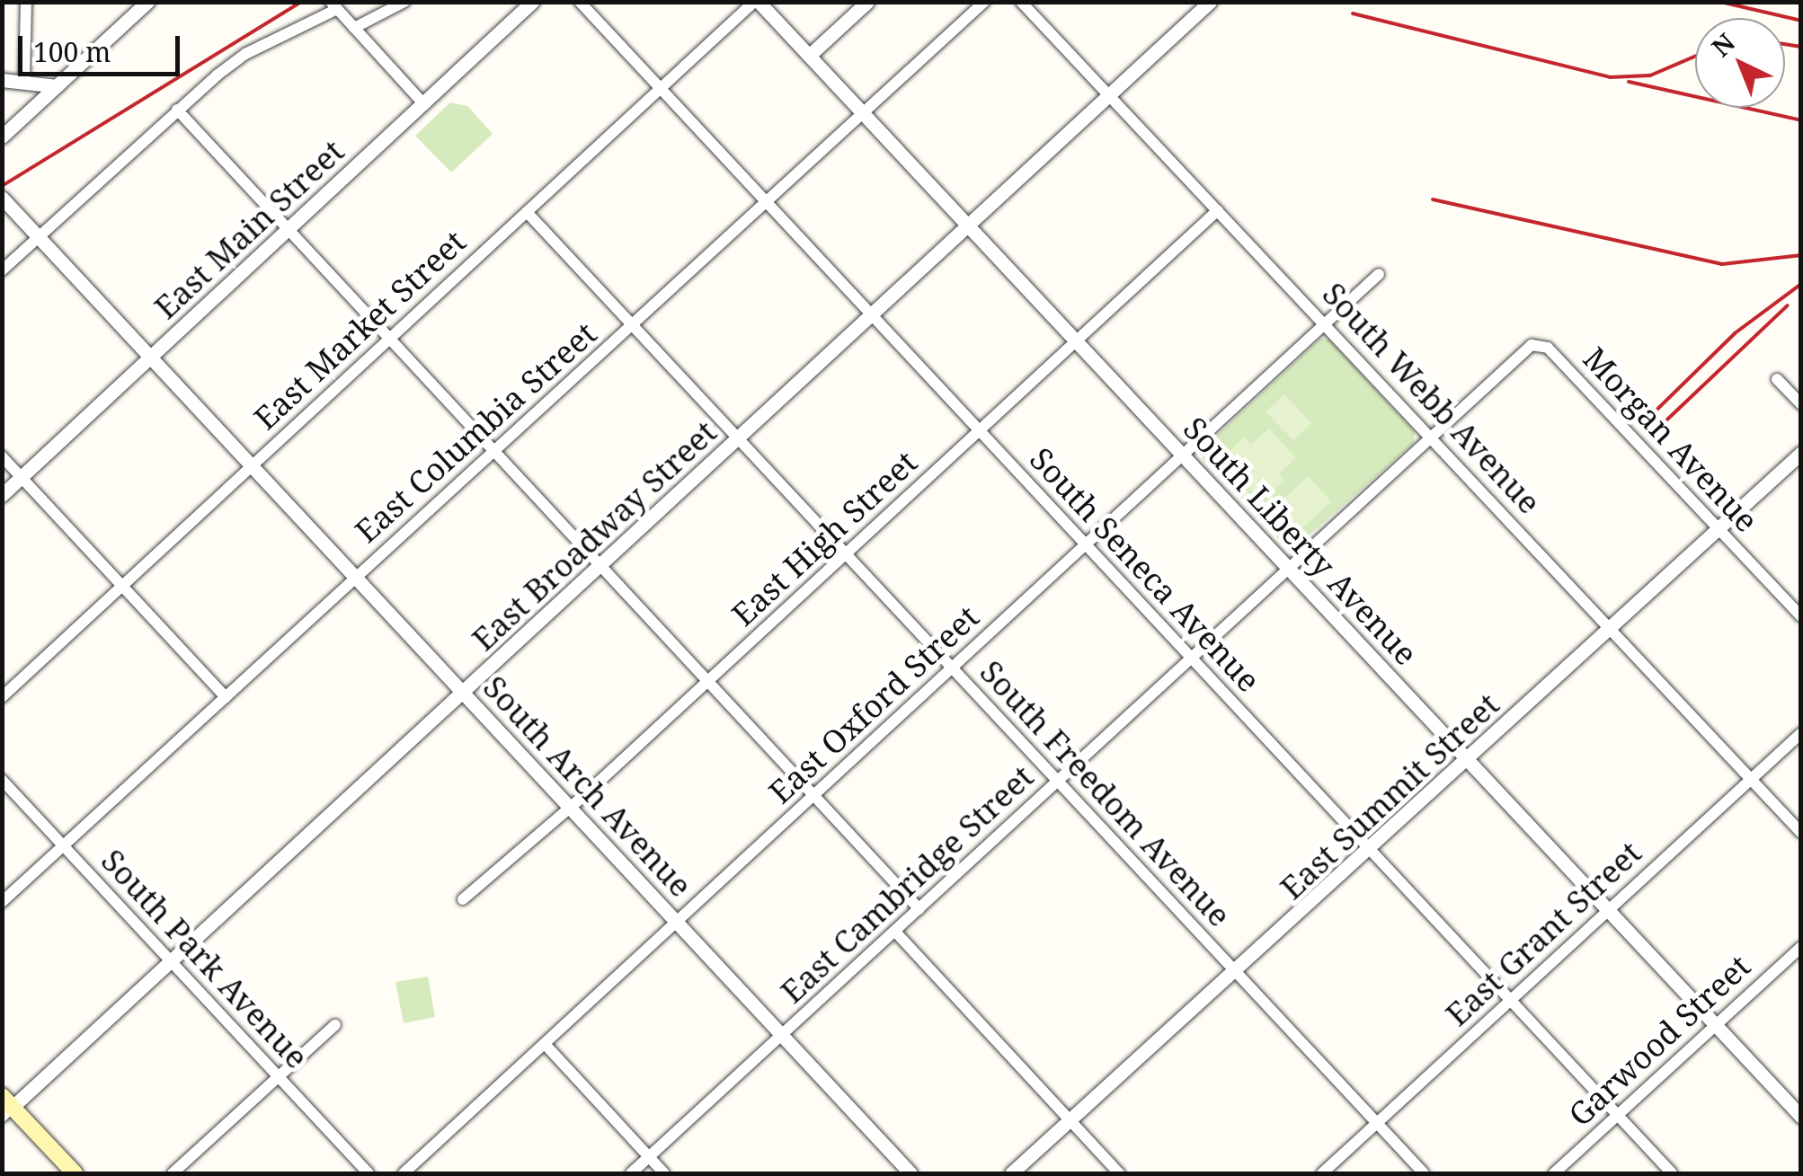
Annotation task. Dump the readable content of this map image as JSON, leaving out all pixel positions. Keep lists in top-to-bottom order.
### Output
{
  "streets": {
    "street": [
      "East Main Street",
      "East Market Street",
      "South Webb Avenue",
      "East Columbia Street",
      "Morgan Avenue",
      "East Broadway Street",
      "East High Street",
      "South Liberty Avenue",
      "South Seneca Avenue",
      "East Oxford Street",
      "South Arch Avenue",
      "South Freedom Avenue",
      "East Summit Street",
      "East Cambridge Street",
      "East Grant Street",
      "South Park Avenue",
      "Garwood Street"
    ]
  },
  "crossings": [
    ["East Main Street", "South Arch Avenue"],
    ["East Market Street", "South Liberty Avenue"],
    ["East Market Street", "South Seneca Avenue"],
    ["East Market Street", "South Arch Avenue"],
    ["East Market Street", "South Freedom Avenue"],
    ["South Webb Avenue", "East Broadway Street"],
    ["South Webb Avenue", "East High Street"],
    ["South Webb Avenue", "East Oxford Street"],
    ["South Webb Avenue", "East Summit Street"],
    ["South Webb Avenue", "East Cambridge Street"],
    ["South Webb Avenue", "East Grant Street"],
    ["East Columbia Street", "South Liberty Avenue"],
    ["East Columbia Street", "South Seneca Avenue"],
    ["East Columbia Street", "South Arch Avenue"],
    ["East Columbia Street", "South Freedom Avenue"],
    ["East Columbia Street", "South Park Avenue"],
    ["Morgan Avenue", "East Summit Street"],
    ["Morgan Avenue", "East Cambridge Street"],
    ["East Broadway Street", "South Liberty Avenue"],
    ["East Broadway Street", "South Seneca Avenue"],
    ["East Broadway Street", "South Arch Avenue"],
    ["East Broadway Street", "South Freedom Avenue"],
    ["East Broadway Street", "South Park Avenue"],
    ["East High Street", "South Liberty Avenue"],
    ["East High Street", "South Seneca Avenue"],
    ["East High Street", "South Arch Avenue"],
    ["East High Street", "South Freedom Avenue"],
    ["South Liberty Avenue", "East Oxford Street"],
    ["South Liberty Avenue", "East Summit Street"],
    ["South Liberty Avenue", "East Cambridge Street"],
    ["South Liberty Avenue", "East Grant Street"],
    ["South Liberty Avenue", "Garwood Street"],
    ["South Seneca Avenue", "East Oxford Street"],
    ["South Seneca Avenue", "East Summit Street"],
    ["South Seneca Avenue", "East Cambridge Street"],
    ["South Seneca Avenue", "East Grant Street"],
    ["South Seneca Avenue", "Garwood Street"],
    ["East Oxford Street", "South Arch Avenue"],
    ["East Oxford Street", "South Freedom Avenue"],
    ["South Arch Avenue", "East Cambridge Street"],
    ["South Freedom Avenue", "East Summit Street"],
    ["South Freedom Avenue", "East Cambridge Street"],
    ["South Freedom Avenue", "East Grant Street"]
  ],
  "scale_bar": "100 m",
  "north": "top left"
}
